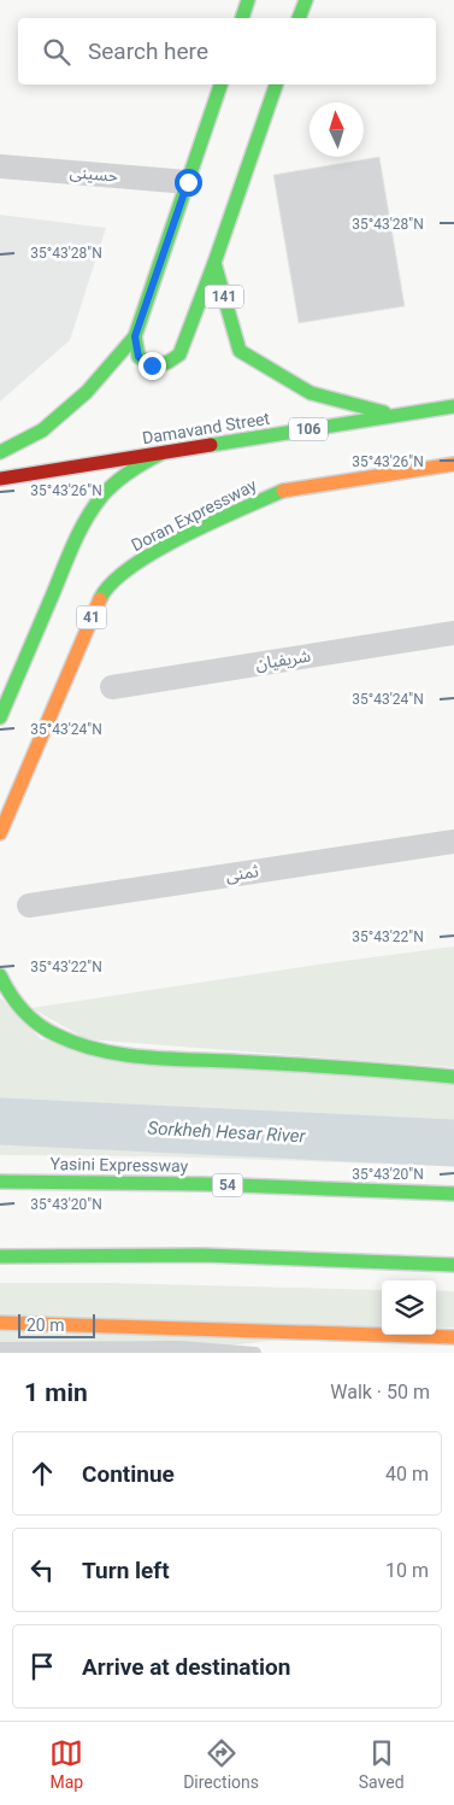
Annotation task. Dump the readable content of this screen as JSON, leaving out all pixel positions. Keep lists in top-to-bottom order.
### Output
{
  "streets": {
    "main road": [
      "141",
      "Damavand Street",
      "106",
      "Doran Expressway",
      "41",
      "Yasini Expressway",
      "54"
    ],
    "street": ["حسینی", "شریفیان", "ثمنی"]
  },
  "crossings": [
    ["141", "Damavand Street"]
  ],
  "water": ["Sorkheh Hesar River"],
  "scale_bar": "20 m",
  "north": "top",
  "page": {
    "search": "Search here",
    "scale": "20 m",
    "heading": ["1 min", "Walk · 50 m"],
    "list": [
      ["Continue", "40 m"],
      ["Turn left", "10 m"],
      "Arrive at destination"
    ],
    "nav": ["Map", "Directions", "Saved"]
  },
  "coordinates": [
    "35°43'28\"N",
    "35°43'26\"N",
    "35°43'24\"N",
    "35°43'22\"N",
    "35°43'20\"N"
  ]
}
